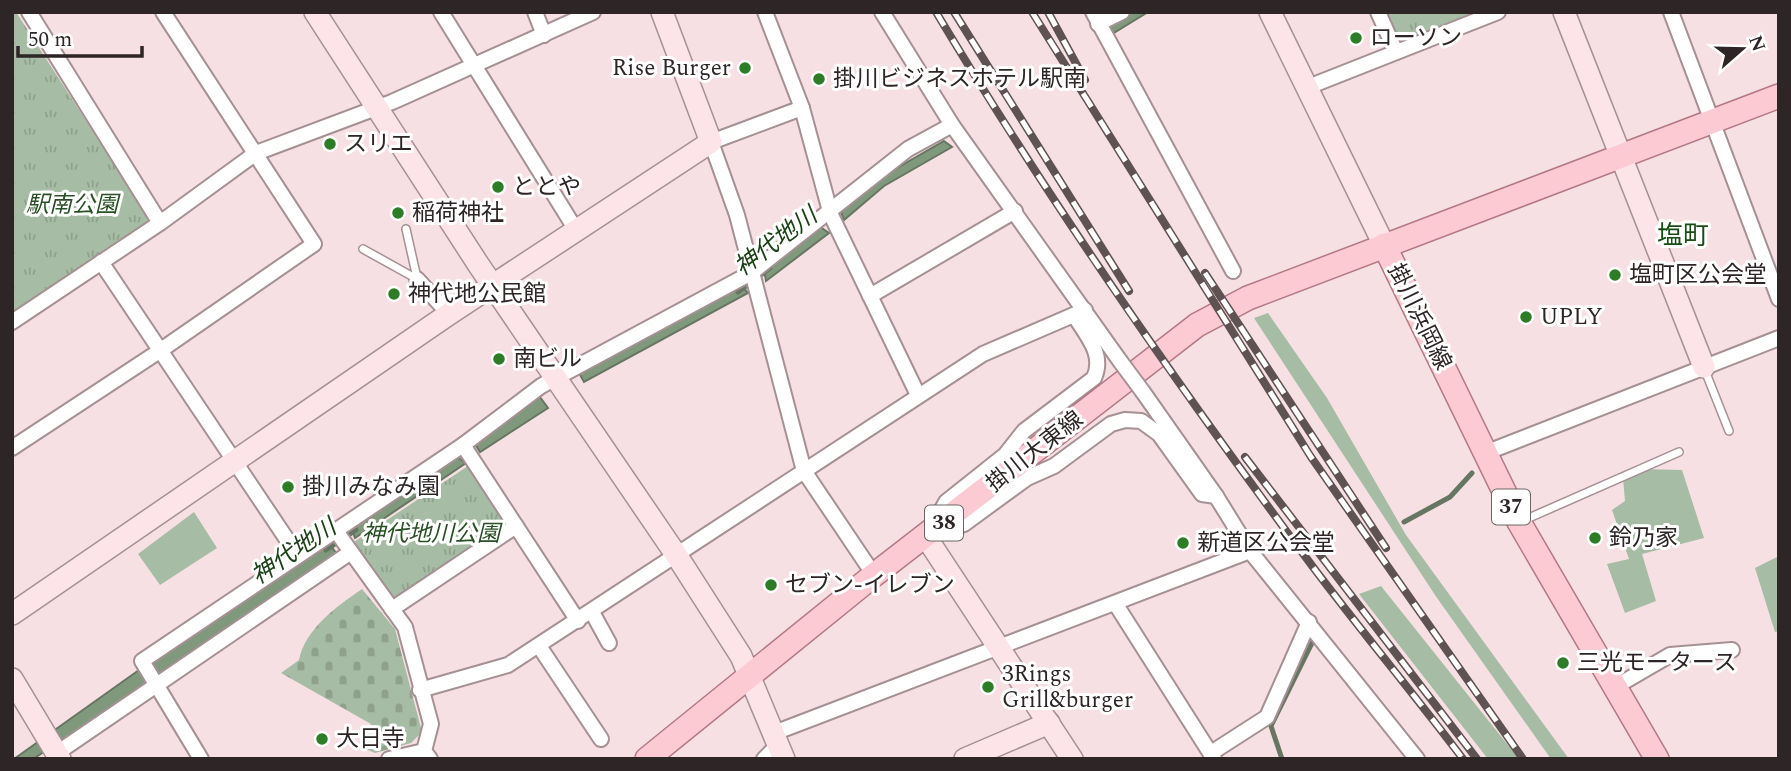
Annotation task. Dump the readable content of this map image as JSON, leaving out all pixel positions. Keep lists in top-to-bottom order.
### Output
{
  "streets": {
    "main road": [
      "掛川浜岡線",
      "掛川大東線",
      "37",
      "38"
    ]
  },
  "crossings": [
    ["掛川浜岡線", "掛川大東線"]
  ],
  "districts": ["塩町"],
  "water": ["神代地川"],
  "parks": ["駅南公園", "神代地川公園"],
  "places": [
    "ローソン",
    "Rise Burger",
    "掛川ビジネスホテル駅南",
    "スリエ",
    "ととや",
    "稲荷神社",
    "塩町区公会堂",
    "神代地公民館",
    "UPLY",
    "南ビル",
    "掛川みなみ園",
    "鈴乃家",
    "新道区公会堂",
    "セブン-イレブン",
    "三光モータース",
    "3Rings Grill&burger",
    "大日寺"
  ],
  "scale_bar": "50 m",
  "north": "right"
}
